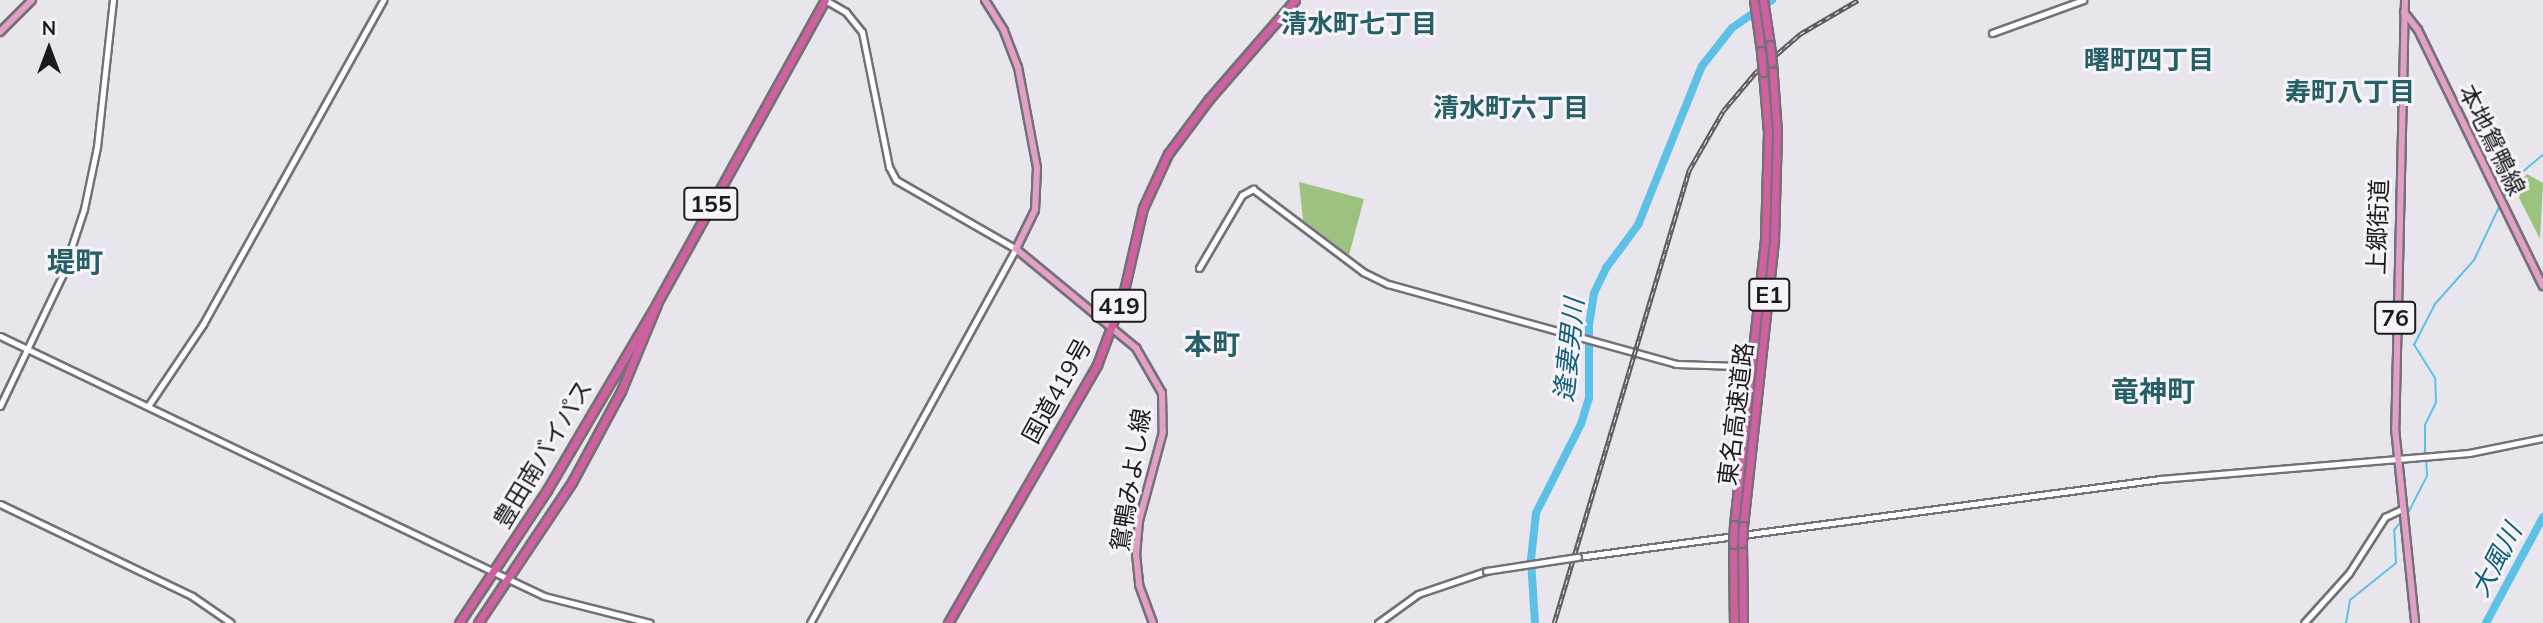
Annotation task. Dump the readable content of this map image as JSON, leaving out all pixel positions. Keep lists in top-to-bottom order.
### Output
{
  "streets": {
    "highway": [
      "155",
      "E1",
      "419",
      "国道419号",
      "東名高速道路",
      "豊田南バイパス"
    ],
    "main road": [
      "本地鴛鴨線",
      "上郷街道",
      "76",
      "鴛鴨みよし線"
    ]
  },
  "crossings": [
    ["本地鴛鴨線", "上郷街道"],
    ["国道419号", "鴛鴨みよし線"]
  ],
  "districts": [
    "清水町七丁目",
    "曙町四丁目",
    "寿町八丁目",
    "清水町六丁目",
    "堤町",
    "本町",
    "竜神町"
  ],
  "water": ["逢妻男川", "大風川"],
  "north": "top"
}
